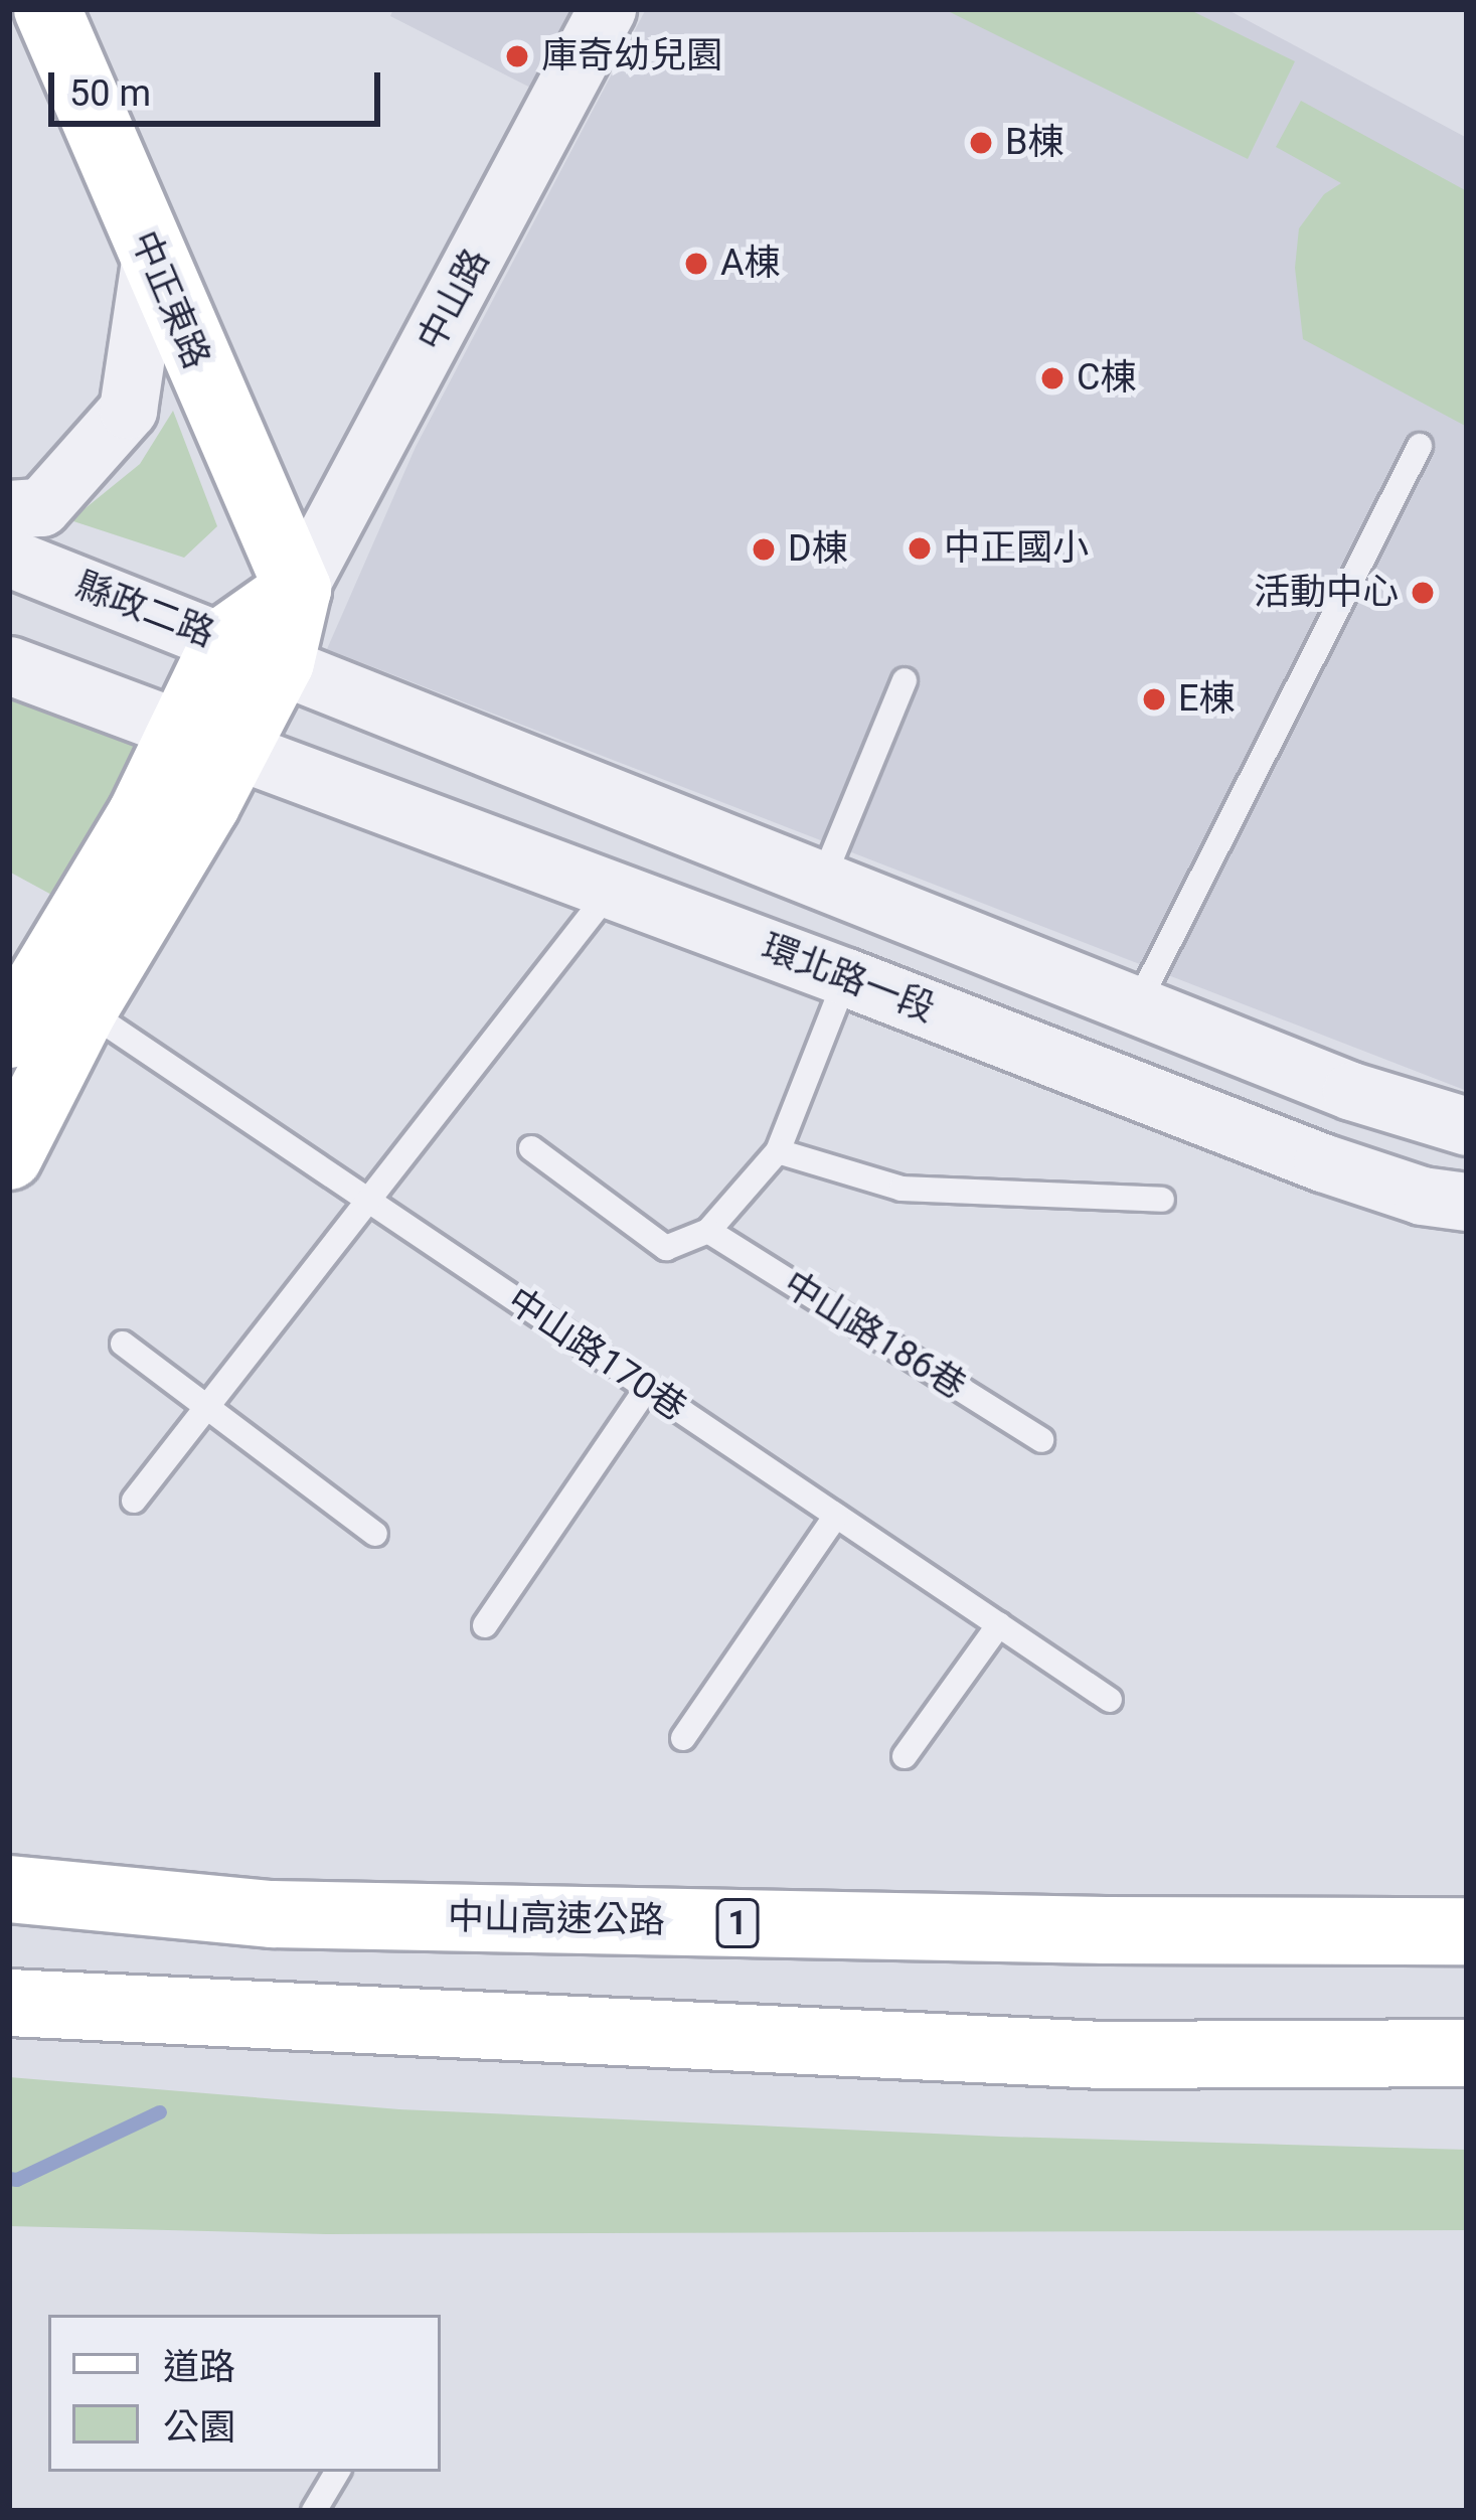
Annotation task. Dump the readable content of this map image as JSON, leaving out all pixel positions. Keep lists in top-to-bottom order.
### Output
{
  "streets": {
    "main road": [
      "中正東路",
      "中山路",
      "中山高速公路",
      "1"
    ],
    "street": ["縣政二路", "環北路一段"],
    "lane": ["中山路186巷", "中山路170巷"]
  },
  "crossings": [
    ["中正東路", "中山路"],
    ["中山路", "縣政二路"],
    ["中山路", "環北路一段"],
    ["中山路", "中山路170巷"]
  ],
  "places": [
    "庫奇幼兒園",
    "B棟",
    "A棟",
    "C棟",
    "中正國小",
    "D棟",
    "活動中心",
    "E棟"
  ],
  "legend": ["道路", "公園"],
  "scale_bar": "50 m"
}
